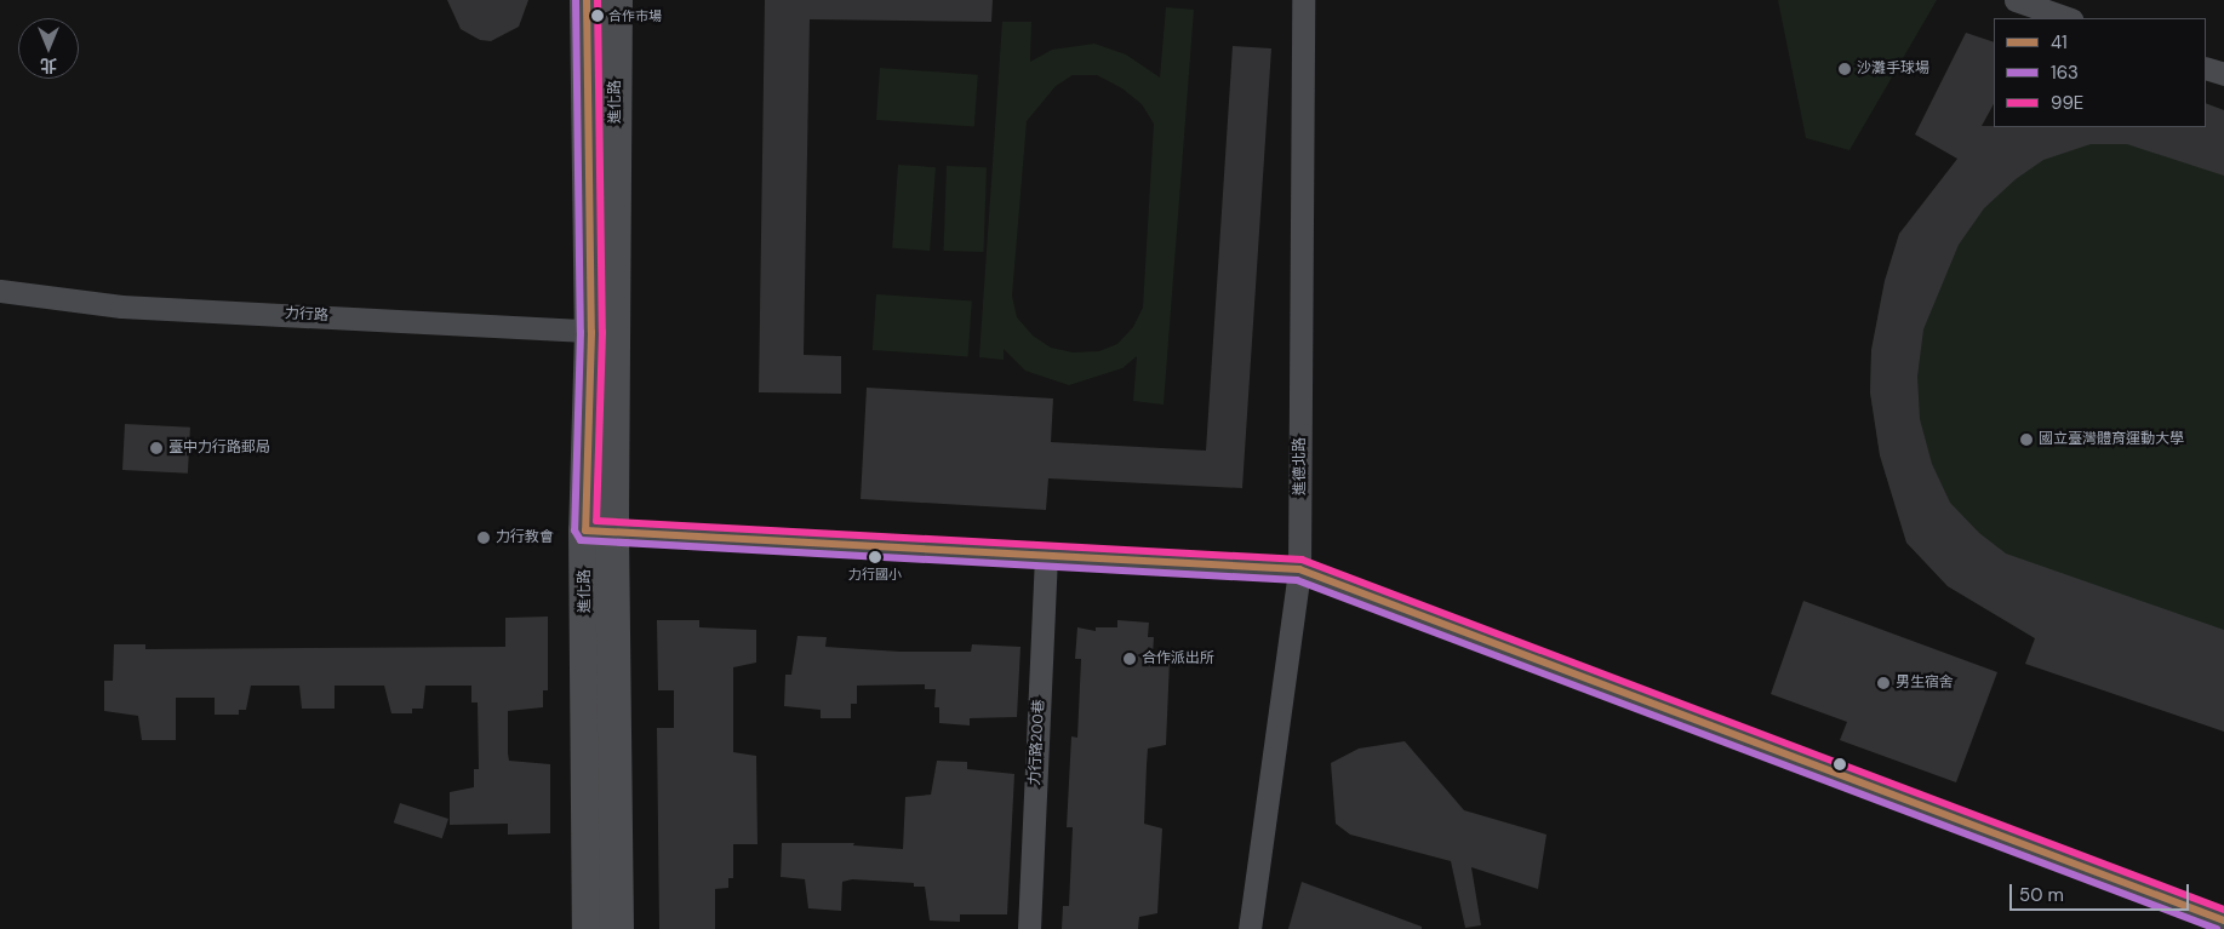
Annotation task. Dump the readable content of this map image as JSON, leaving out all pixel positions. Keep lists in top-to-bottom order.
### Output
{
  "streets": {
    "main road": ["進化路"],
    "street": ["力行路", "進德北路", "力行路200巷"]
  },
  "crossings": [
    ["進化路", "力行路"]
  ],
  "places": [
    "合作市場",
    "沙灘手球場",
    "國立臺灣體育運動大學",
    "臺中力行路郵局",
    "力行教會",
    "力行國小",
    "合作派出所",
    "男生宿舍"
  ],
  "lines": ["transit line 41", "transit line 163", "transit line 99E"],
  "legend": ["41", "163", "99E"],
  "scale_bar": "50 m",
  "north": "bottom"
}
